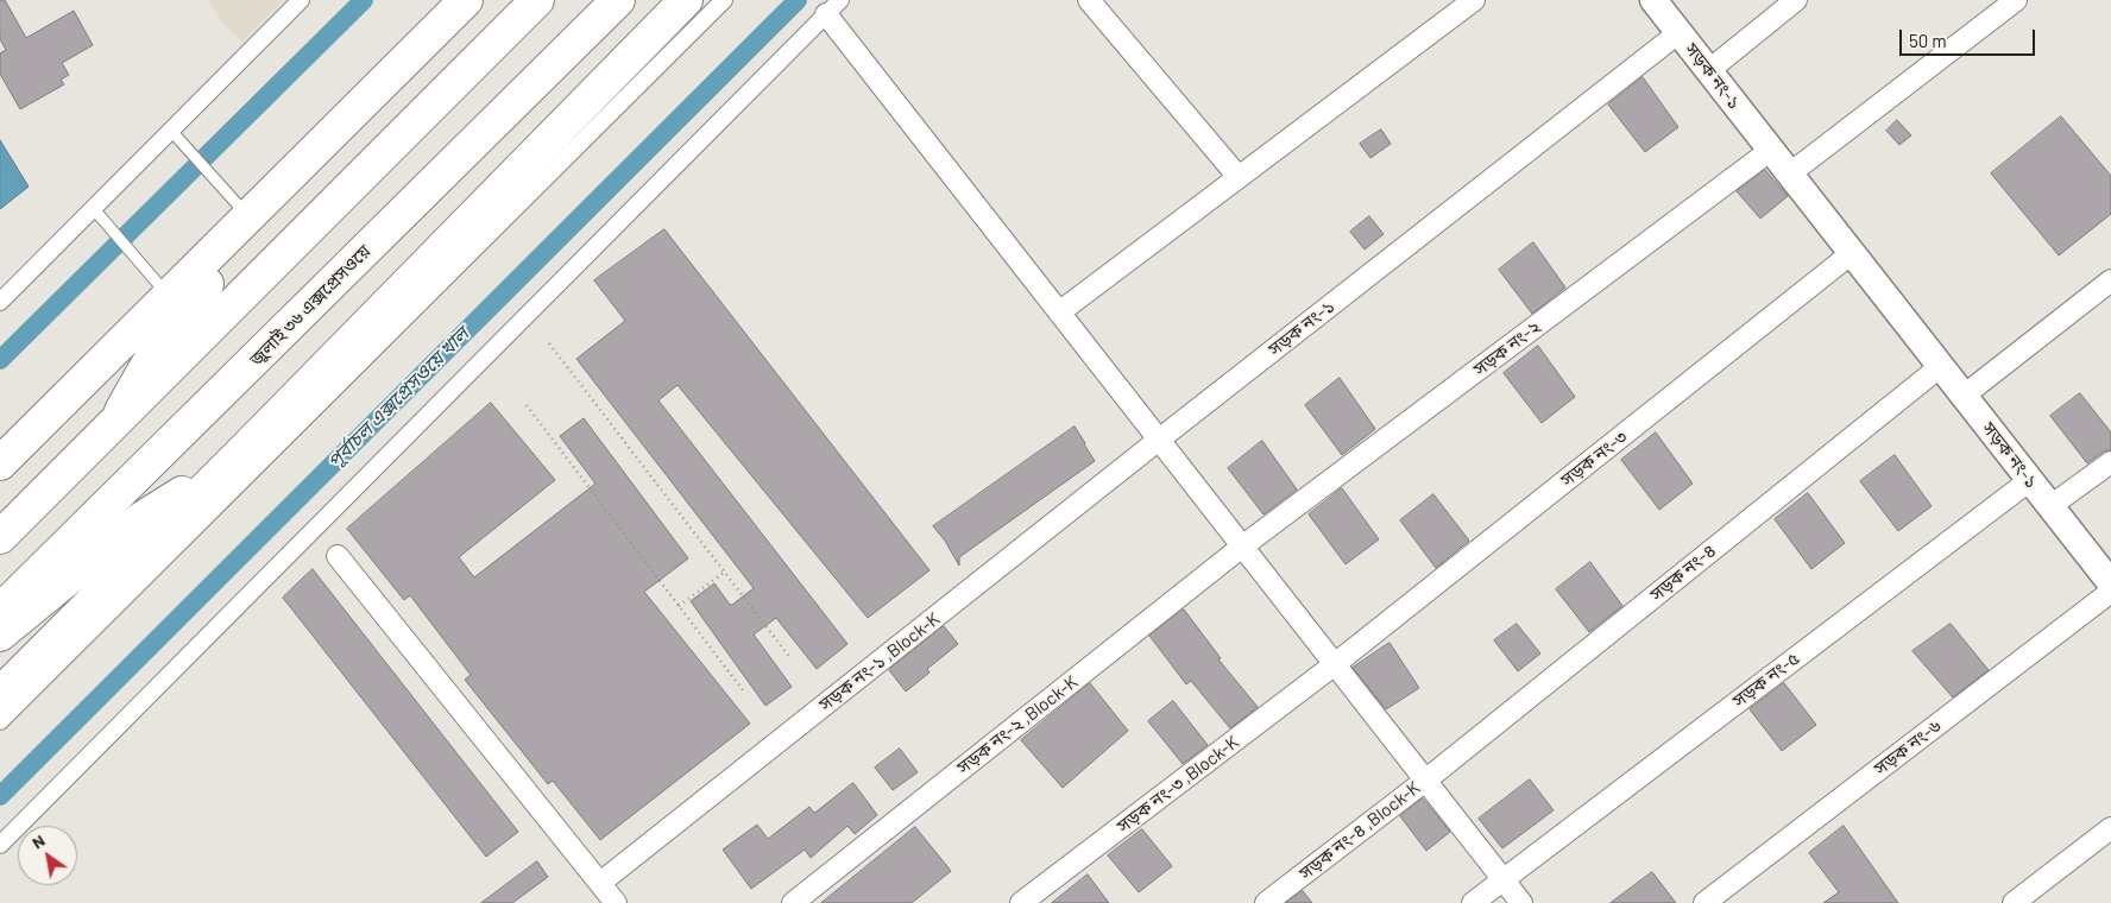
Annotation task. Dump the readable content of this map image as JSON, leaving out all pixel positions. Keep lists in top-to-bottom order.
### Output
{
  "streets": {
    "main road": ["জুলাই ৩৬ এক্সপ্রেসওয়ে"],
    "street": [
      "সড়ক নং-১",
      "সড়ক নং-২",
      "সড়ক নং-৩",
      "সড়ক নং-৪",
      "সড়ক নং-১ ,Block-K",
      "সড়ক নং-৫",
      "সড়ক নং-২ ,Block-K",
      "সড়ক নং-৬",
      "সড়ক নং-৩ ,Block-K",
      "সড়ক নং-৪ ,Block-K"
    ]
  },
  "crossings": [
    ["সড়ক নং-১", "সড়ক নং-২"],
    ["সড়ক নং-১", "সড়ক নং-৩"],
    ["সড়ক নং-১", "সড়ক নং-৪"],
    ["সড়ক নং-১", "সড়ক নং-১ ,Block-K"],
    ["সড়ক নং-১", "সড়ক নং-৫"],
    ["সড়ক নং-২", "সড়ক নং-২ ,Block-K"],
    ["সড়ক নং-৩", "সড়ক নং-৩ ,Block-K"],
    ["সড়ক নং-৪", "সড়ক নং-৪ ,Block-K"]
  ],
  "water": ["পূর্বাচল এক্সপ্রেসওয়ে খাল"],
  "scale_bar": "50 m",
  "north": "top left"
}
